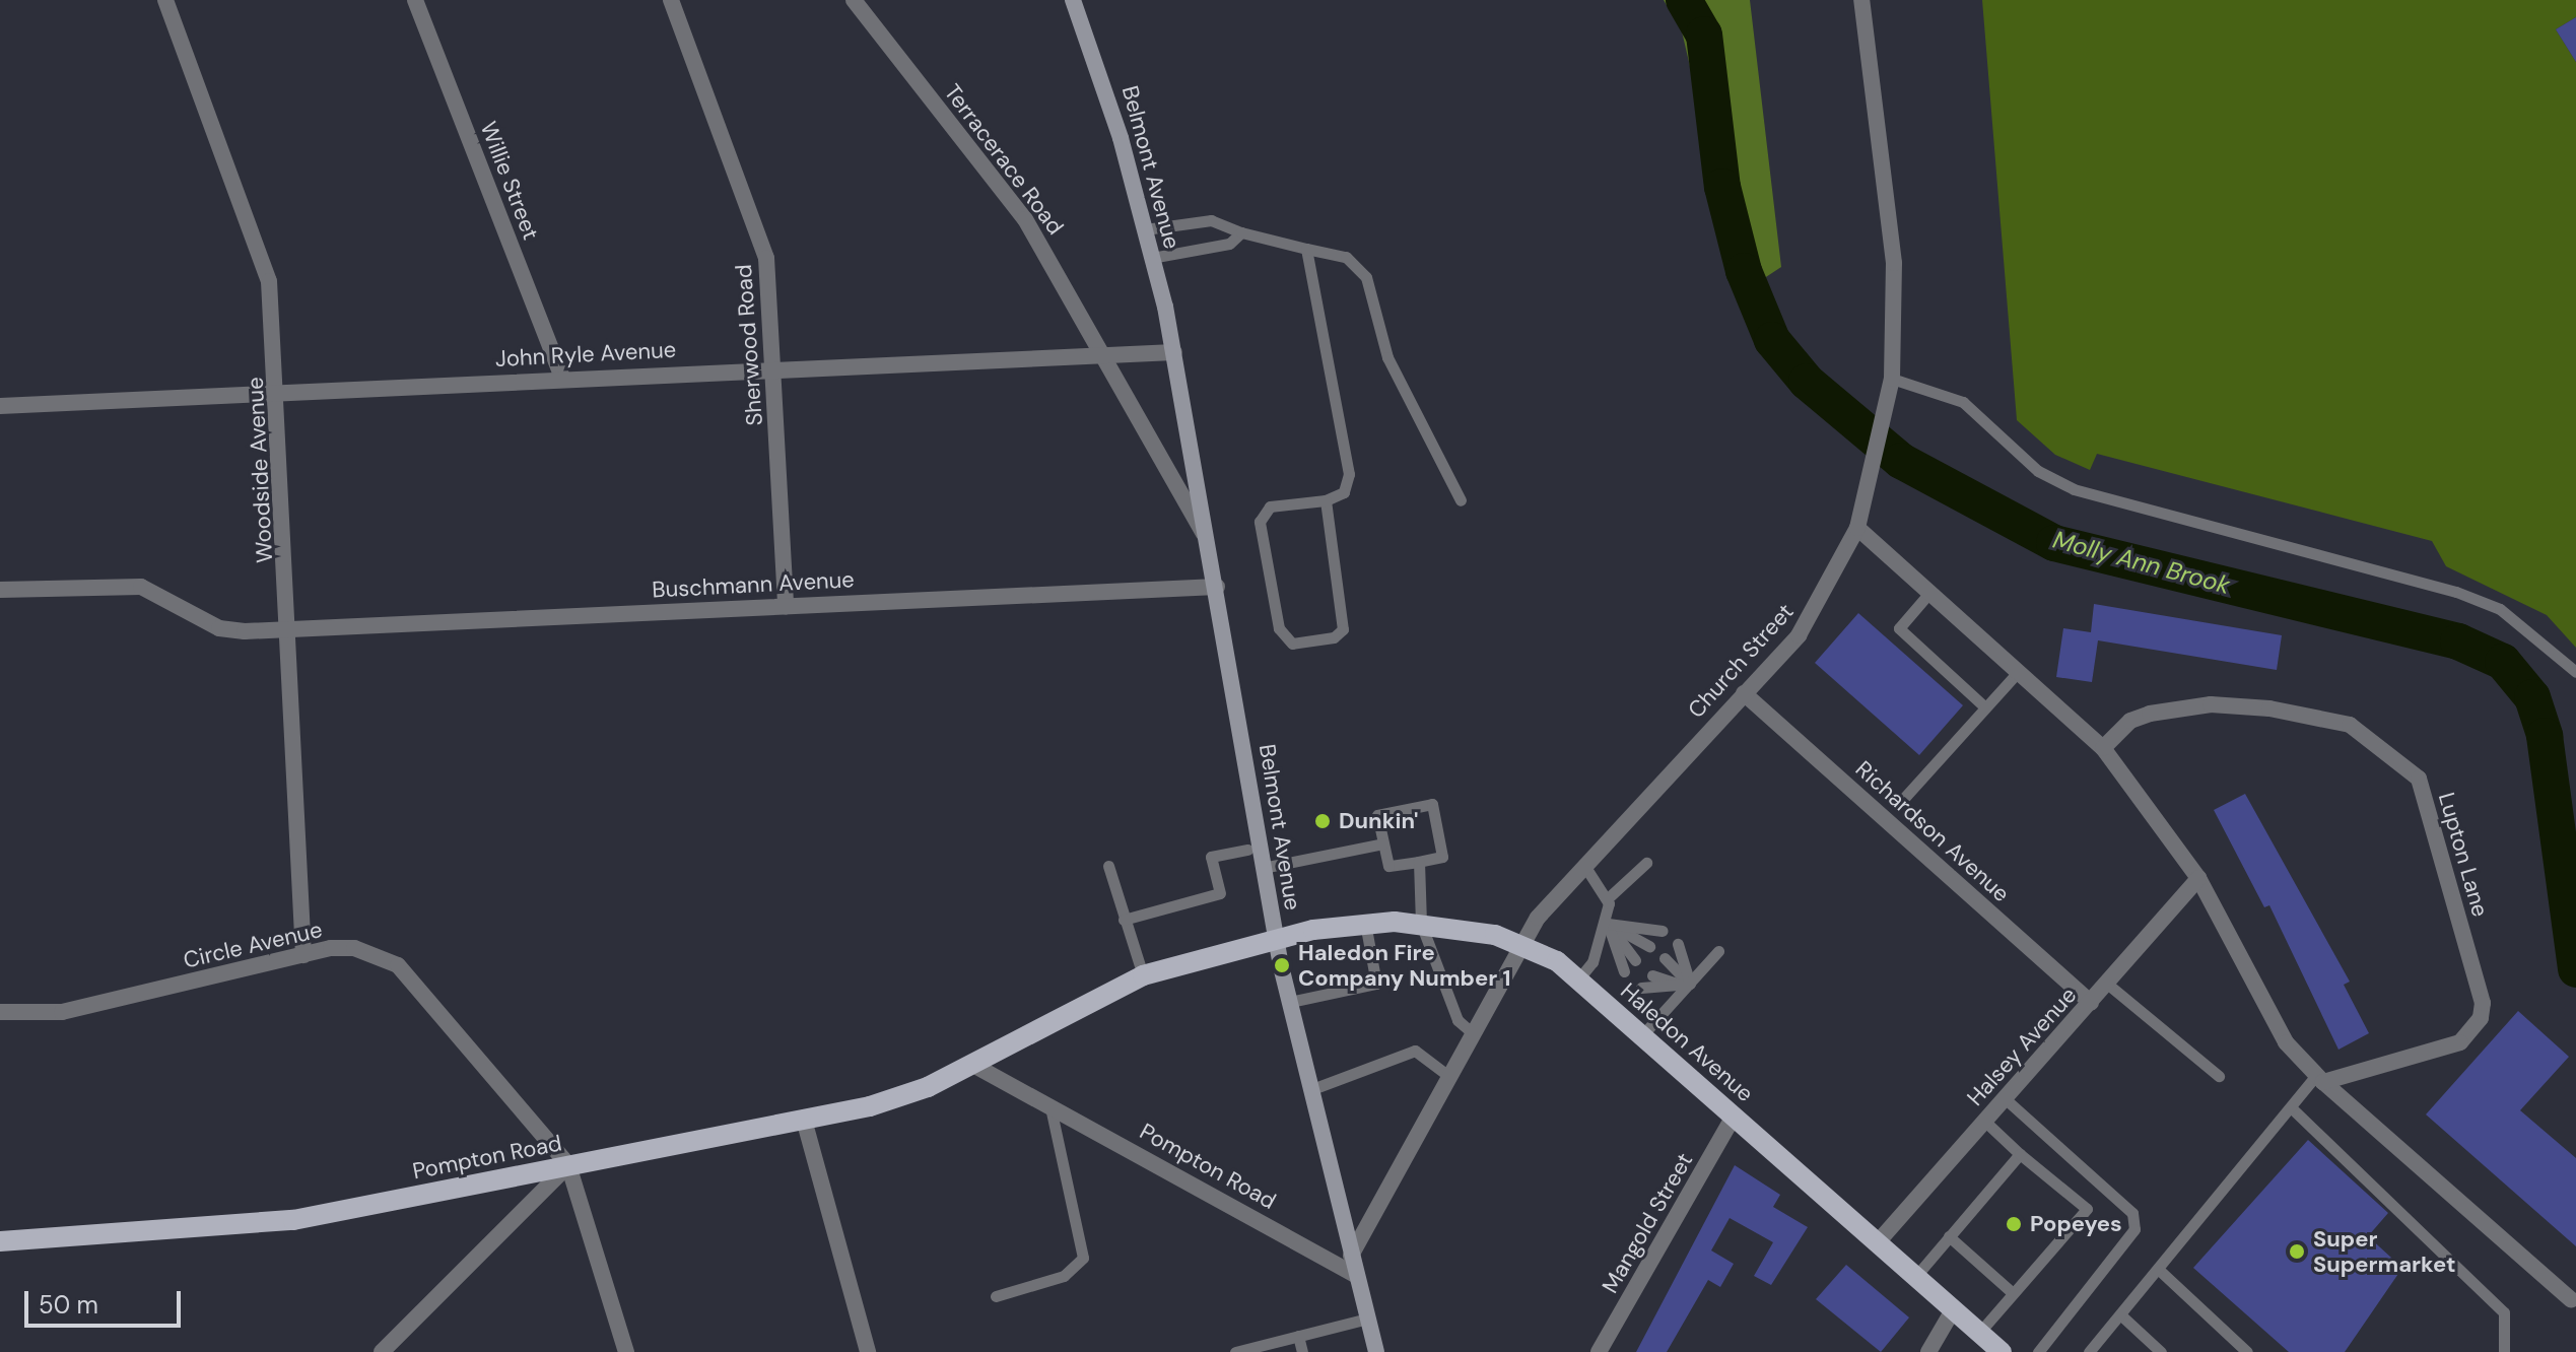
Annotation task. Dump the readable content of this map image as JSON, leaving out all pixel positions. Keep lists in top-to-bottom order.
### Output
{
  "streets": {
    "main road": ["Belmont Avenue", "Haledon Avenue", "Pompton Road"],
    "street": [
      "Terracerace Road",
      "Willie Street",
      "Sherwood Road",
      "John Ryle Avenue",
      "Woodside Avenue",
      "Buschmann Avenue",
      "Church Street",
      "Richardson Avenue",
      "Lupton Lane",
      "Circle Avenue",
      "Halsey Avenue",
      "Mangold Street"
    ]
  },
  "crossings": [
    ["Terracerace Road", "Belmont Avenue"],
    ["Terracerace Road", "John Ryle Avenue"],
    ["Belmont Avenue", "John Ryle Avenue"],
    ["Belmont Avenue", "Buschmann Avenue"],
    ["Belmont Avenue", "Church Street"],
    ["Belmont Avenue", "Haledon Avenue"],
    ["Belmont Avenue", "Pompton Road"],
    ["Willie Street", "John Ryle Avenue"],
    ["Sherwood Road", "John Ryle Avenue"],
    ["Sherwood Road", "Buschmann Avenue"],
    ["John Ryle Avenue", "Woodside Avenue"],
    ["Woodside Avenue", "Buschmann Avenue"],
    ["Woodside Avenue", "Circle Avenue"],
    ["Church Street", "Richardson Avenue"],
    ["Church Street", "Haledon Avenue"],
    ["Richardson Avenue", "Halsey Avenue"],
    ["Circle Avenue", "Pompton Road"],
    ["Haledon Avenue", "Halsey Avenue"],
    ["Haledon Avenue", "Pompton Road"],
    ["Haledon Avenue", "Mangold Street"]
  ],
  "water": ["Molly Ann Brook"],
  "places": [
    "Dunkin'",
    "Haledon Fire Company Number 1",
    "Popeyes",
    "Super Supermarket"
  ],
  "scale_bar": "50 m"
}
